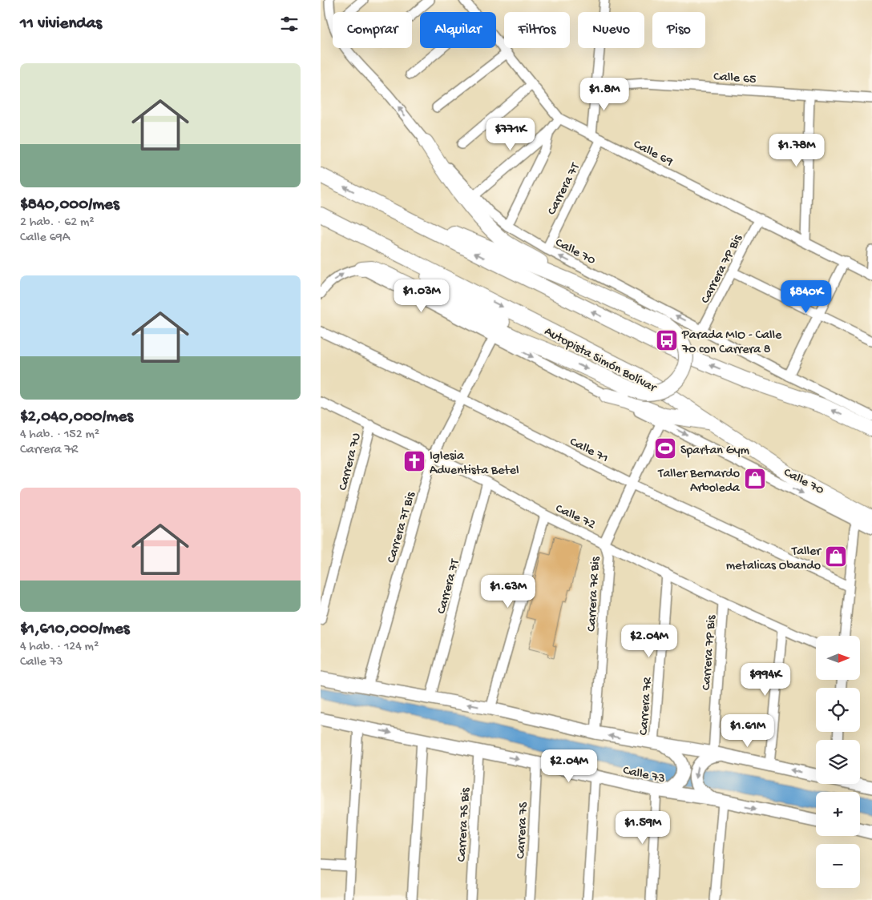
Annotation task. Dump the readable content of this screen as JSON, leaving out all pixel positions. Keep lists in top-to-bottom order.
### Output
{
  "streets": {
    "highway": ["Autopista Simón Bolívar"],
    "main road": ["Calle 73"],
    "street": [
      "Calle 65",
      "Calle 69",
      "Carrera 7T",
      "Calle 70",
      "Carrera 7P Bis",
      "Calle 71",
      "Carrera 7U",
      "Calle 72",
      "Carrera 7T Bis",
      "Carrera 7R Bis",
      "Carrera 7R",
      "Carrera 7S Bis",
      "Carrera 7S"
    ]
  },
  "crossings": [
    ["Calle 69", "Carrera 7T"],
    ["Calle 69", "Carrera 7P Bis"],
    ["Carrera 7T", "Calle 70"],
    ["Carrera 7T", "Calle 72"],
    ["Calle 70", "Carrera 7P Bis"],
    ["Calle 70", "Autopista Simón Bolívar"],
    ["Calle 70", "Carrera 7T Bis"],
    ["Calle 70", "Carrera 7R Bis"],
    ["Carrera 7P Bis", "Calle 72"],
    ["Calle 71", "Carrera 7T Bis"],
    ["Calle 71", "Carrera 7R Bis"],
    ["Carrera 7U", "Calle 72"],
    ["Calle 72", "Carrera 7T Bis"],
    ["Calle 72", "Carrera 7R Bis"],
    ["Calle 72", "Carrera 7R"],
    ["Calle 73", "Carrera 7S Bis"],
    ["Calle 73", "Carrera 7S"]
  ],
  "places": {
    "bus stop": ["Parada MIO - Calle 70 con Carrera 8"],
    "sports": ["Spartan Gym"],
    "church": ["Iglesia Adventista Betel"],
    "shop": ["Taller Bernardo Arboleda", "Taller metalicas Obando"]
  },
  "north": "right",
  "page": {
    "heading": "11 viviendas",
    "chip": [
      "Comprar",
      "Alquilar",
      "Filtros",
      "Nuevo",
      "Piso"
    ],
    "list": [
      {
        "name": "$840,000/mes",
        "note": "2 hab. · 62 m² · Calle 69A"
      },
      {
        "name": "$2,040,000/mes",
        "note": "4 hab. · 152 m² · Carrera 7R"
      },
      {
        "name": "$1,610,000/mes",
        "note": "4 hab. · 124 m² · Calle 73"
      }
    ],
    "price": [
      "$1.8M",
      "$771K",
      "$1.78M",
      "$1.03M",
      "$840K",
      "$1.63M",
      "$2.04M",
      "$994K",
      "$1.61M",
      "$2.04M",
      "$1.59M"
    ],
    "map_buttons": ["+", "−"]
  }
}
